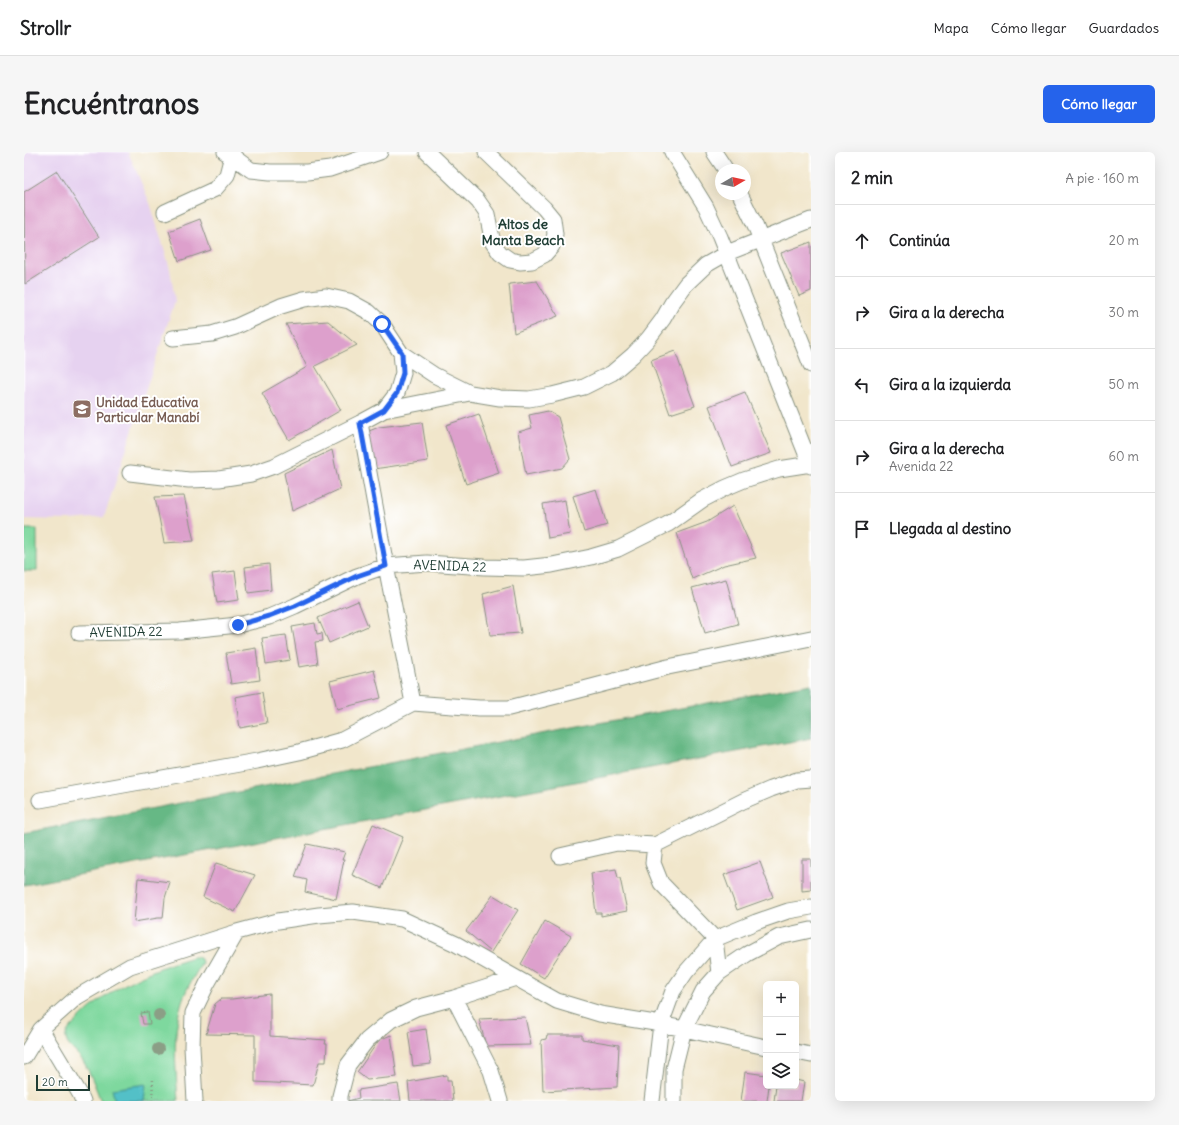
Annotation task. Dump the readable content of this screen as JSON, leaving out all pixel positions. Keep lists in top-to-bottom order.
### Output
{
  "streets": {
    "street": ["AVENIDA 22"]
  },
  "districts": ["Altos de Manta Beach"],
  "places": {
    "school or university": ["Unidad Educativa Particular Manabí"]
  },
  "scale_bar": "20 m",
  "north": "right",
  "page": {
    "header": "Strollr",
    "nav": ["Mapa", "Cómo llegar", "Guardados"],
    "buttons": "Cómo llegar",
    "title": "Encuéntranos",
    "heading": ["2 min", "A pie · 160 m"],
    "list": [
      ["Continúa", "20 m"],
      ["Gira a la derecha", "30 m"],
      ["Gira a la izquierda", "50 m"],
      ["Gira a la derecha", "Avenida 22", "60 m"],
      "Llegada al destino"
    ],
    "map_buttons": ["+", "−"],
    "scale": "20 m"
  }
}
